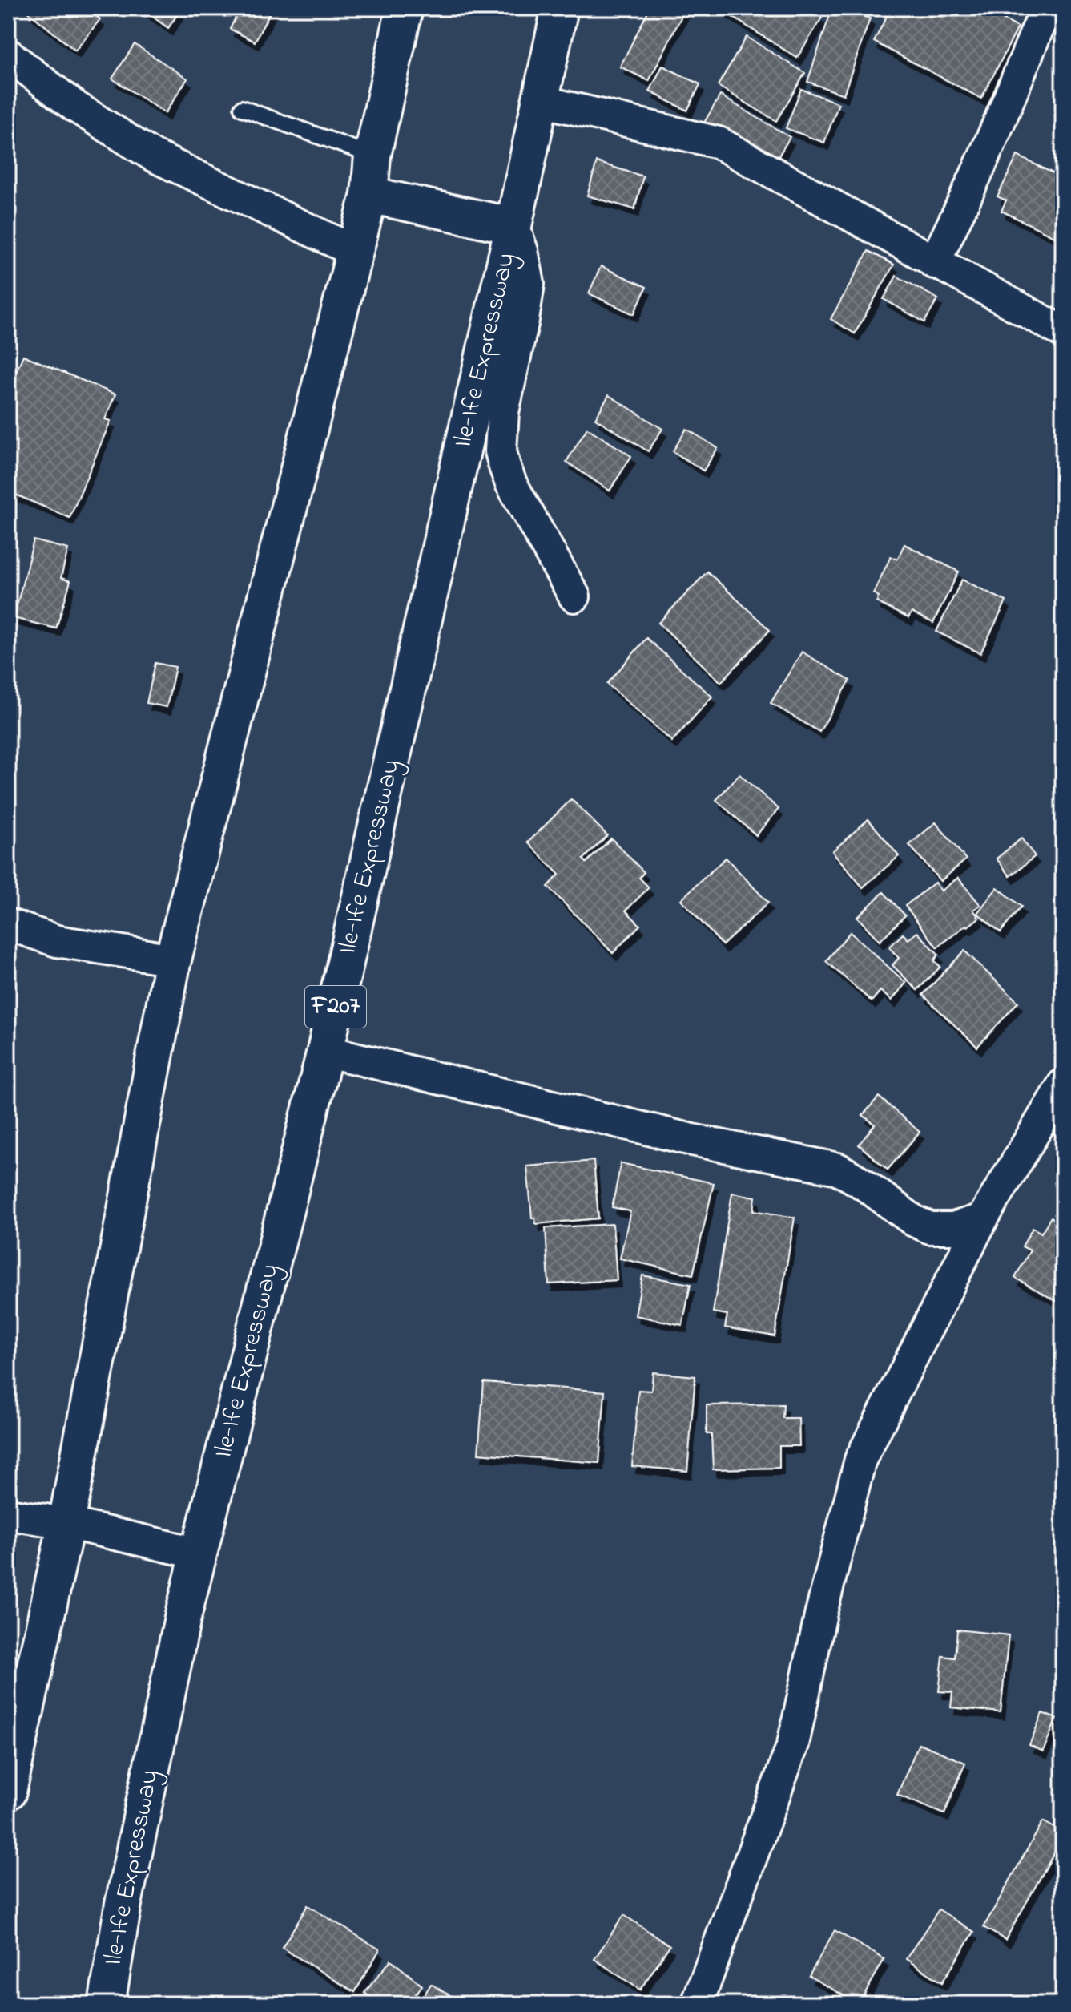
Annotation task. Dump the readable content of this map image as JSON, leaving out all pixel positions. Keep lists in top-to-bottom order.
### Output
{
  "streets": {
    "main road": ["Ile-Ife Expressway", "F207"]
  }
}
